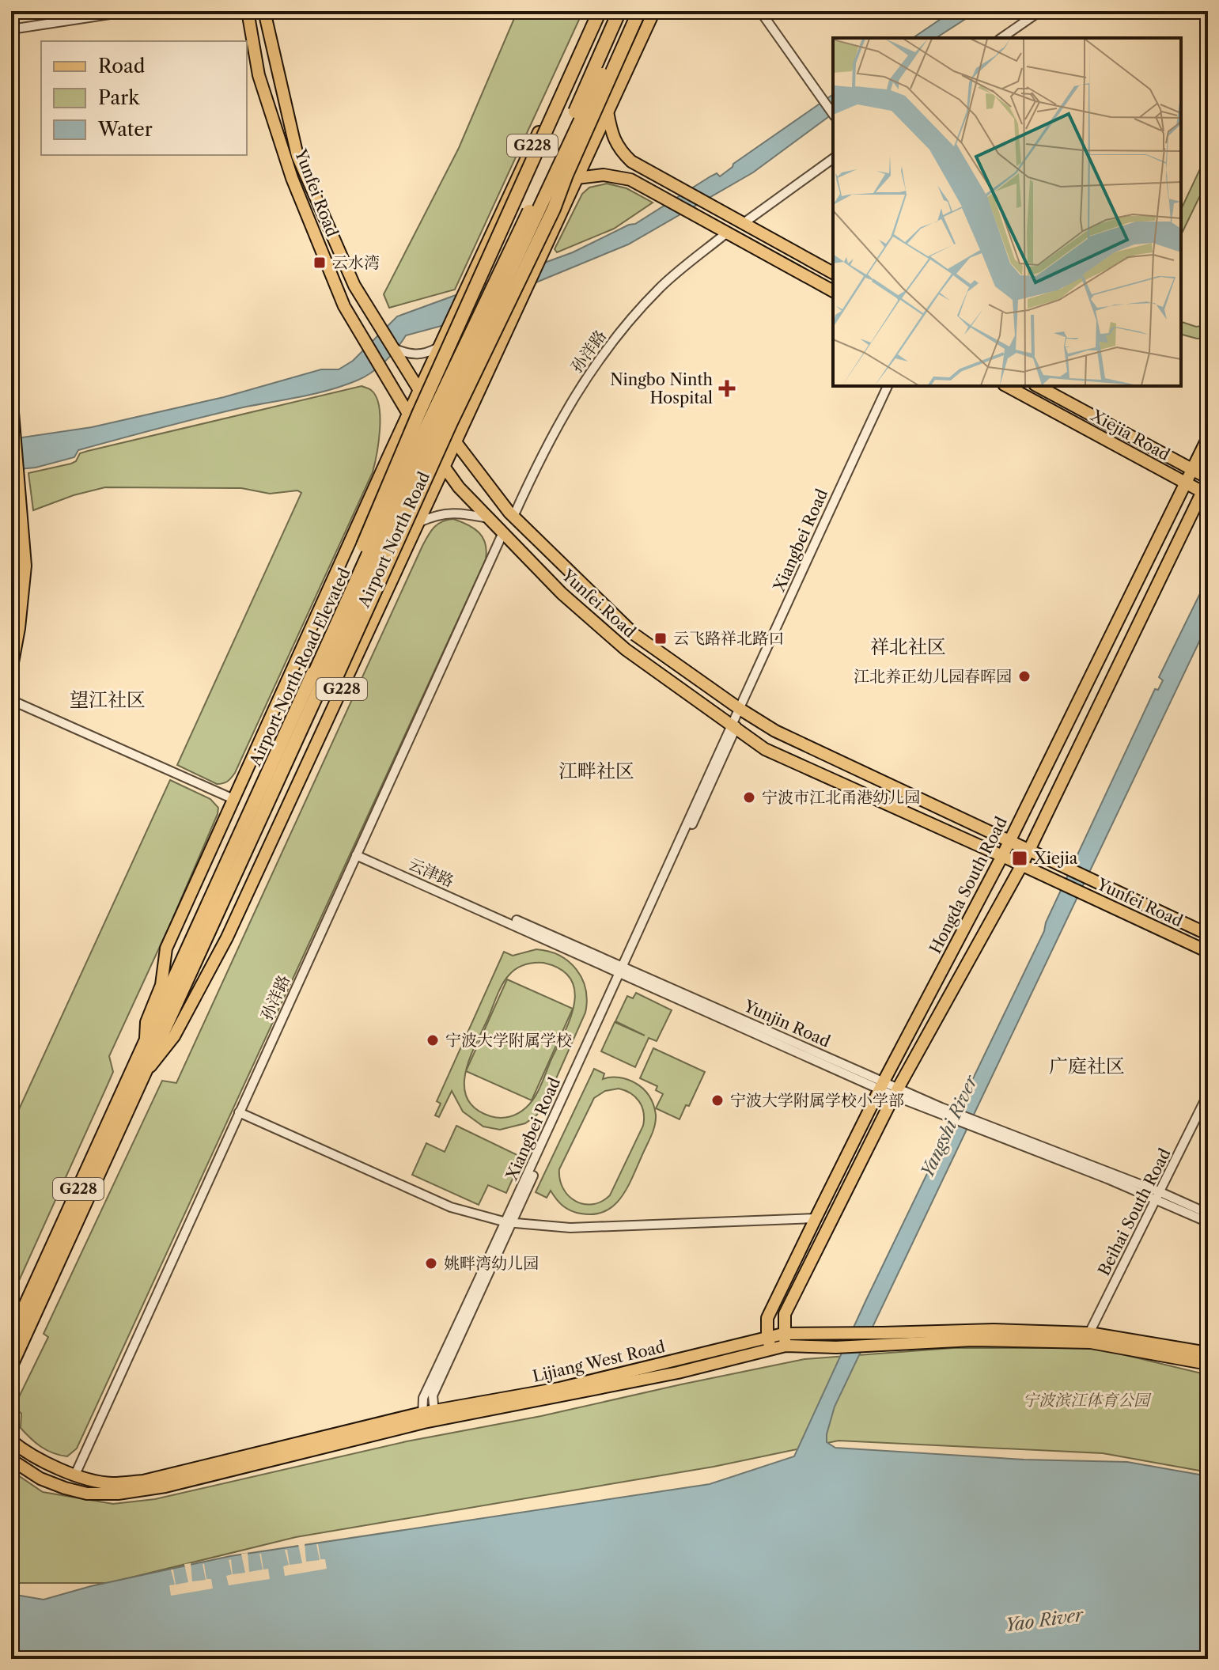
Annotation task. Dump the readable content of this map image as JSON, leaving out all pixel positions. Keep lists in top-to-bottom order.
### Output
{
  "streets": {
    "highway": ["G228", "Airport North Road Elevated"],
    "main road": [
      "Yunfei Road",
      "Xiejia Road",
      "Airport North Road",
      "Hongda South Road",
      "Lijiang West Road"
    ],
    "street": [
      "孙洋路",
      "Xiangbei Road",
      "Yunjin Road",
      "Beihai South Road"
    ]
  },
  "crossings": [
    ["G228", "Yunfei Road"],
    ["G228", "Airport North Road Elevated"],
    ["Yunfei Road", "孙洋路"],
    ["Yunfei Road", "Airport North Road"],
    ["Yunfei Road", "Xiangbei Road"],
    ["Yunfei Road", "Hongda South Road"],
    ["孙洋路", "Yunjin Road"],
    ["孙洋路", "Lijiang West Road"],
    ["Xiejia Road", "Hongda South Road"],
    ["Airport North Road", "Airport North Road Elevated"],
    ["Xiangbei Road", "Yunjin Road"],
    ["Xiangbei Road", "Lijiang West Road"],
    ["Hongda South Road", "Yunjin Road"],
    ["Hongda South Road", "Lijiang West Road"],
    ["Yunjin Road", "Beihai South Road"],
    ["Beihai South Road", "Lijiang West Road"]
  ],
  "districts": [
    "祥北社区",
    "望江社区",
    "江畔社区",
    "广庭社区"
  ],
  "water": ["Yangshi River", "Yao River"],
  "parks": ["宁波滨江体育公园"],
  "places": {
    "transit": ["云水湾", "云飞路祥北路口", "Xiejia"],
    "health": ["Ningbo Ninth Hospital"],
    "other": [
      "江北养正幼儿园春晖园",
      "宁波市江北甬港幼儿园",
      "宁波大学附属学校",
      "宁波大学附属学校小学部",
      "姚畔湾幼儿园"
    ]
  },
  "legend": ["Road", "Park", "Water"]
}
